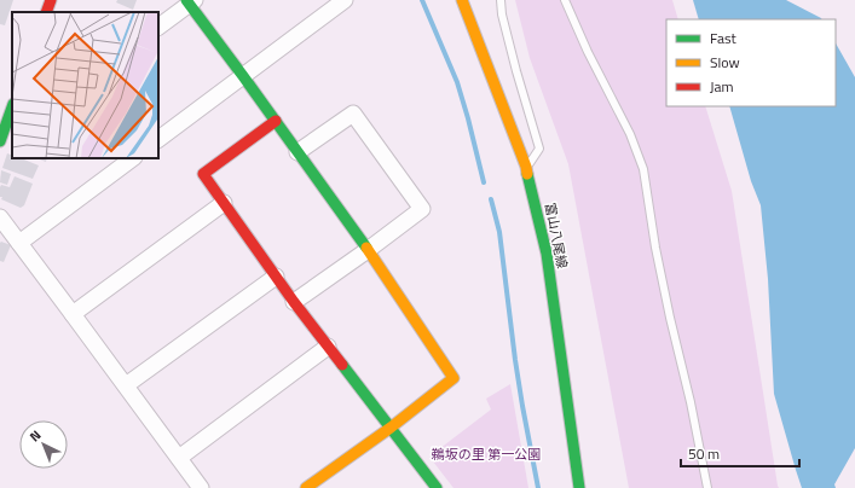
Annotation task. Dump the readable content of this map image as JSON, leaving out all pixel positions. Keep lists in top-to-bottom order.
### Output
{
  "streets": {
    "street": ["富山八尾線"]
  },
  "parks": ["鵜坂の里 第一公園"],
  "legend": ["Fast", "Slow", "Jam"],
  "scale_bar": "50 m",
  "north": "top left"
}
